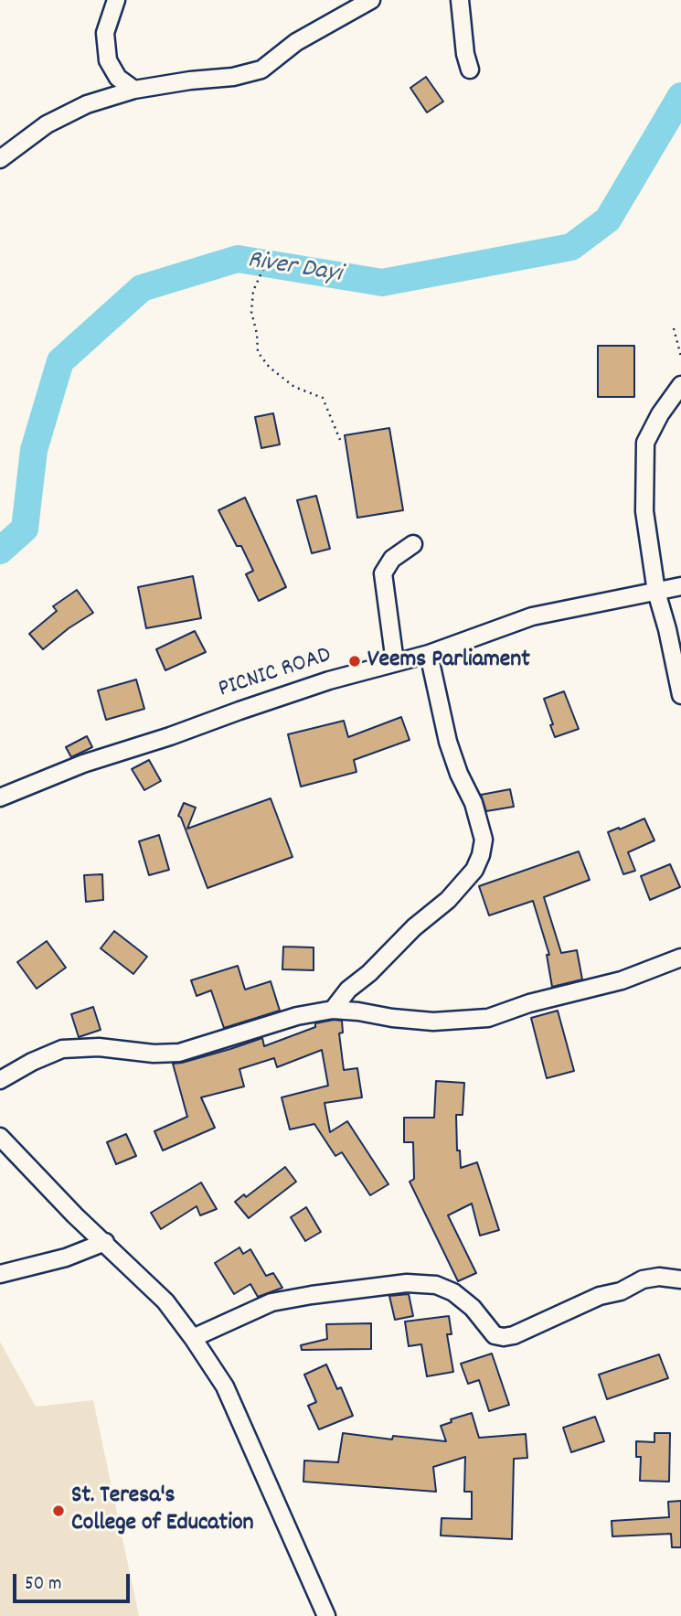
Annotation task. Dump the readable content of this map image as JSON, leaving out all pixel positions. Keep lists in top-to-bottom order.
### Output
{
  "streets": {
    "street": ["PICNIC ROAD"]
  },
  "water": ["River Dayi"],
  "places": ["Veems Parliament", "St. Teresa's College of Education"],
  "scale_bar": "50 m"
}
